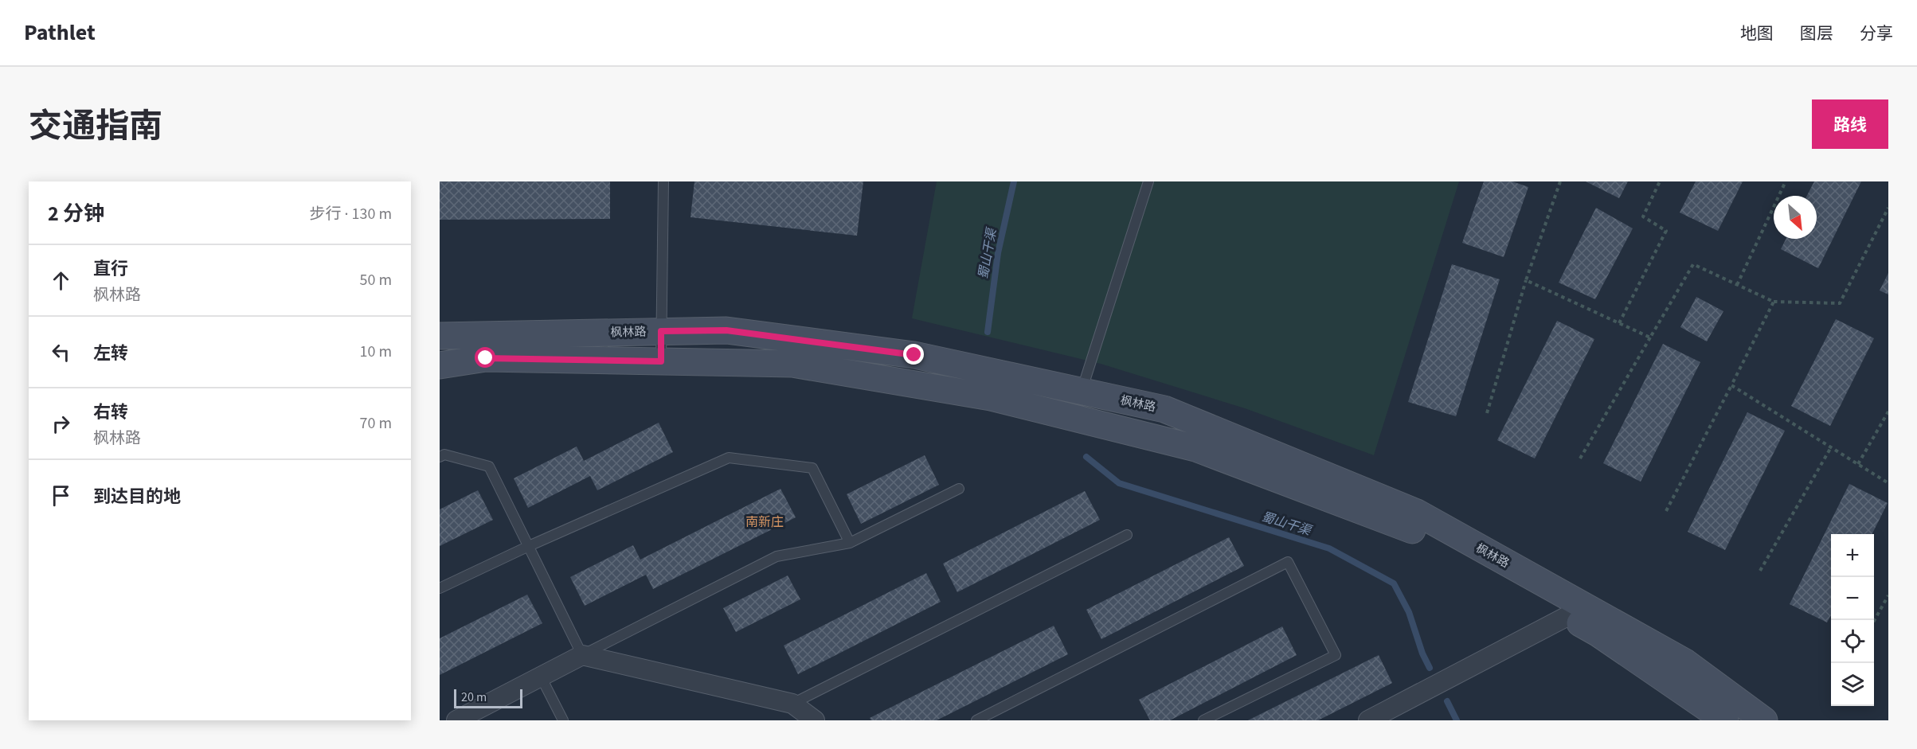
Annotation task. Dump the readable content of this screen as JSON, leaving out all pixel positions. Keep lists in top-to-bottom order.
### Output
{
  "streets": {
    "main road": ["枫林路"]
  },
  "districts": ["南新庄"],
  "water": ["蜀山干渠"],
  "scale_bar": "20 m",
  "north": "bottom right",
  "page": {
    "header": "Pathlet",
    "nav": ["地图", "图层", "分享"],
    "title": "交通指南",
    "buttons": "路线",
    "heading": ["2 分钟", "步行 · 130 m"],
    "list": [
      ["直行", "枫林路", "50 m"],
      ["左转", "10 m"],
      ["右转", "枫林路", "70 m"],
      "到达目的地"
    ],
    "map_buttons": ["+", "−"],
    "scale": "20 m"
  }
}
